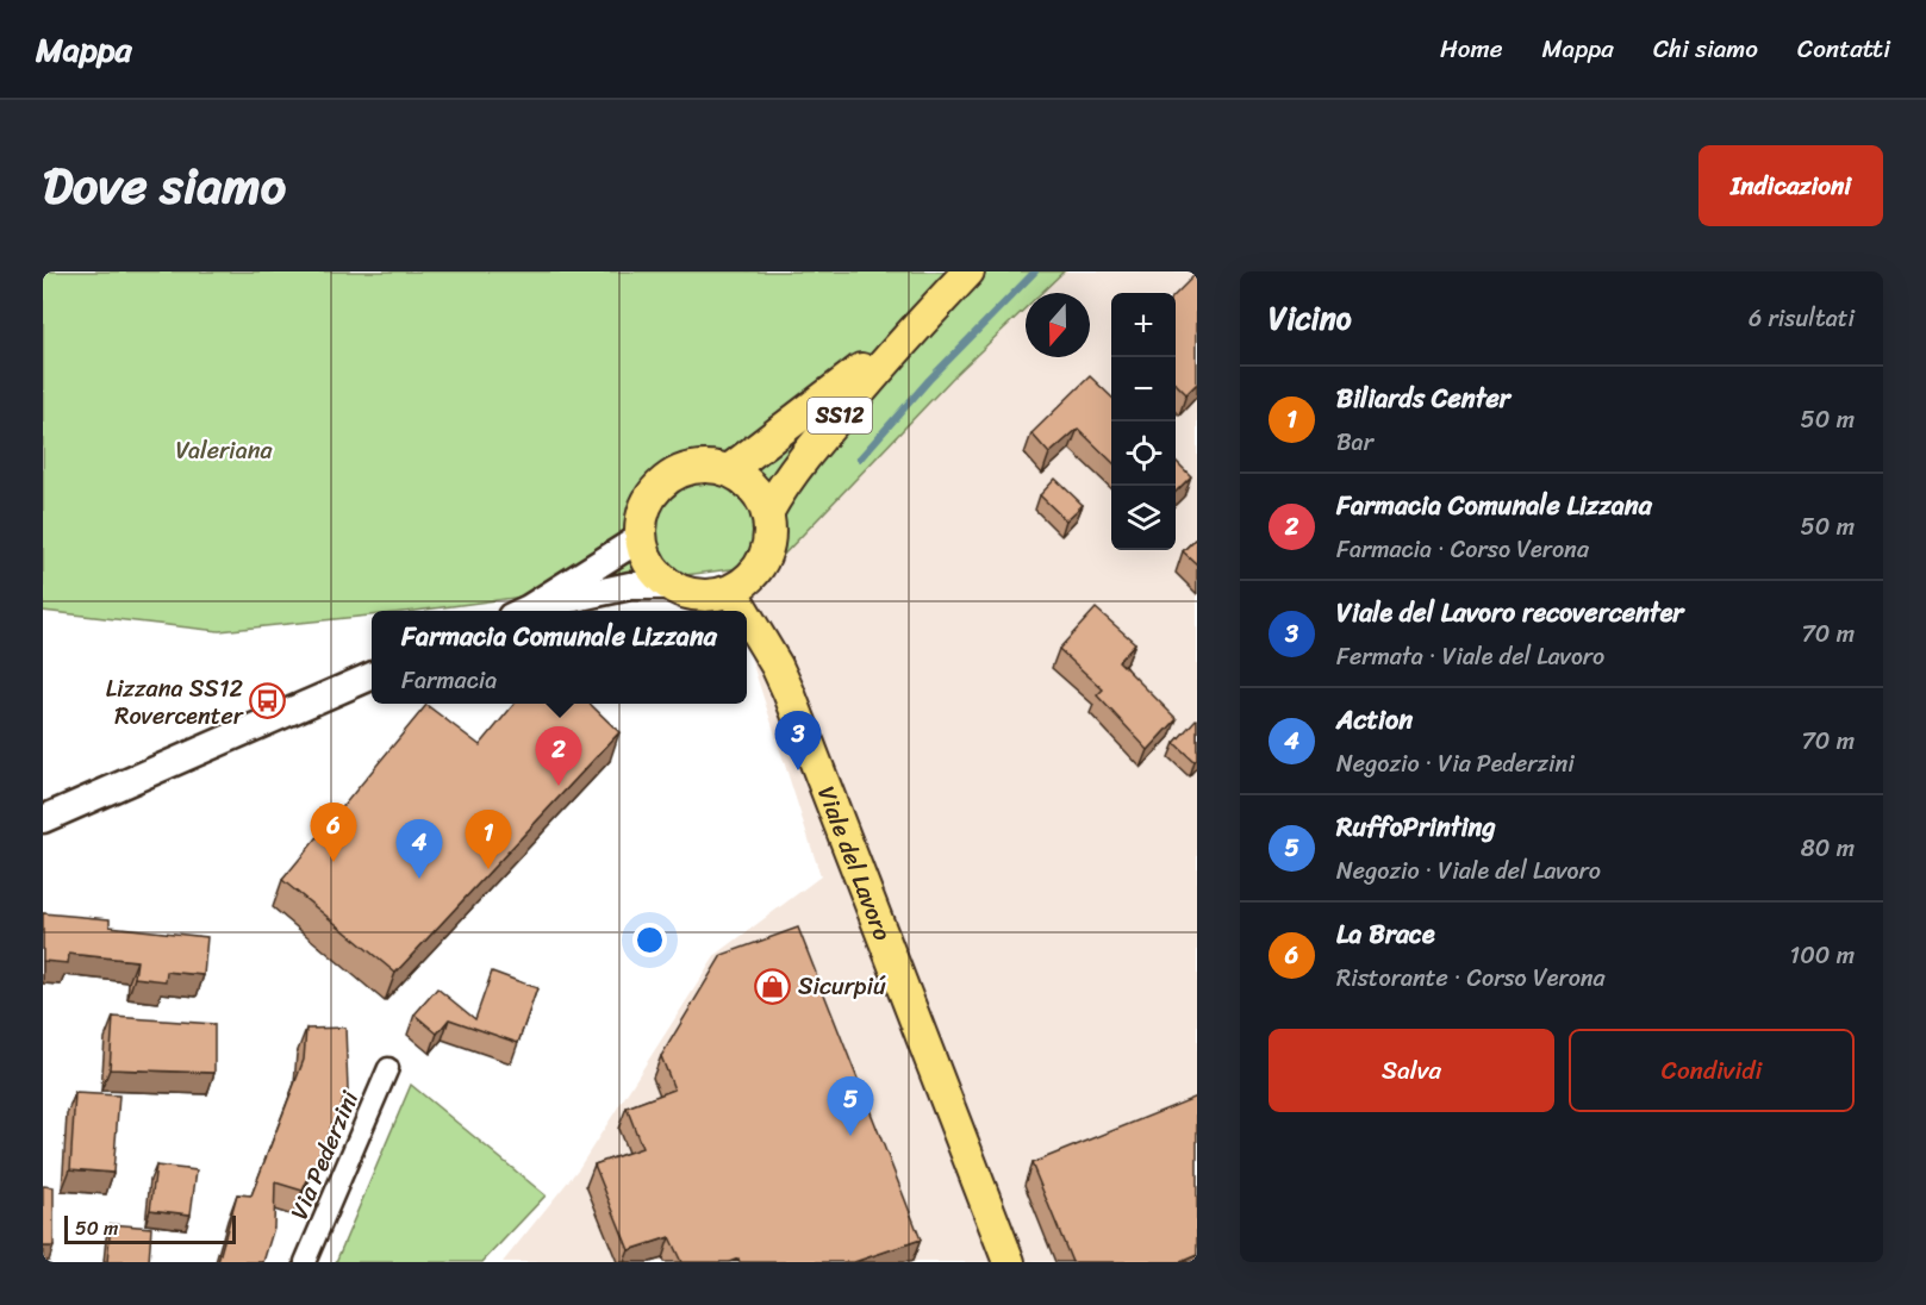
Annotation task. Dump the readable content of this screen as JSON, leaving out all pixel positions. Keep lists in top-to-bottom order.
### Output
{
  "streets": {
    "main road": ["SS12", "Viale del Lavoro"],
    "street": ["Via Pederzini"]
  },
  "crossings": [
    ["SS12", "Viale del Lavoro"]
  ],
  "parks": ["Valeriana"],
  "places": {
    "bus stop": ["Lizzana SS12 Rovercenter"],
    "shop": ["Sicurpiú"]
  },
  "scale_bar": "50 m",
  "north": "bottom",
  "page": {
    "header": "Mappa",
    "nav": [
      "Home",
      "Mappa",
      "Chi siamo",
      "Contatti"
    ],
    "title": "Dove siamo",
    "buttons": [
      "Indicazioni",
      ["Salva", "Condividi"]
    ],
    "heading": ["Vicino", "6 risultati"],
    "map_buttons": ["+", "−"],
    "list": [
      {
        "mark": "1",
        "name": "Biliards Center",
        "note": "Bar",
        "value": "50 m"
      },
      {
        "mark": "2",
        "name": "Farmacia Comunale Lizzana",
        "note": "Farmacia · Corso Verona",
        "value": "50 m"
      },
      {
        "mark": "3",
        "name": "Viale del Lavoro recovercenter",
        "note": "Fermata · Viale del Lavoro",
        "value": "70 m"
      },
      {
        "mark": "4",
        "name": "Action",
        "note": "Negozio · Via Pederzini",
        "value": "70 m"
      },
      {
        "mark": "5",
        "name": "RuffoPrinting",
        "note": "Negozio · Viale del Lavoro",
        "value": "80 m"
      },
      {
        "mark": "6",
        "name": "La Brace",
        "note": "Ristorante · Corso Verona",
        "value": "100 m"
      }
    ],
    "popup": ["Farmacia Comunale Lizzana", "Farmacia"],
    "pins": [
      "3",
      "2",
      "6",
      "1",
      "4",
      "5"
    ],
    "scale": "50 m"
  }
}
